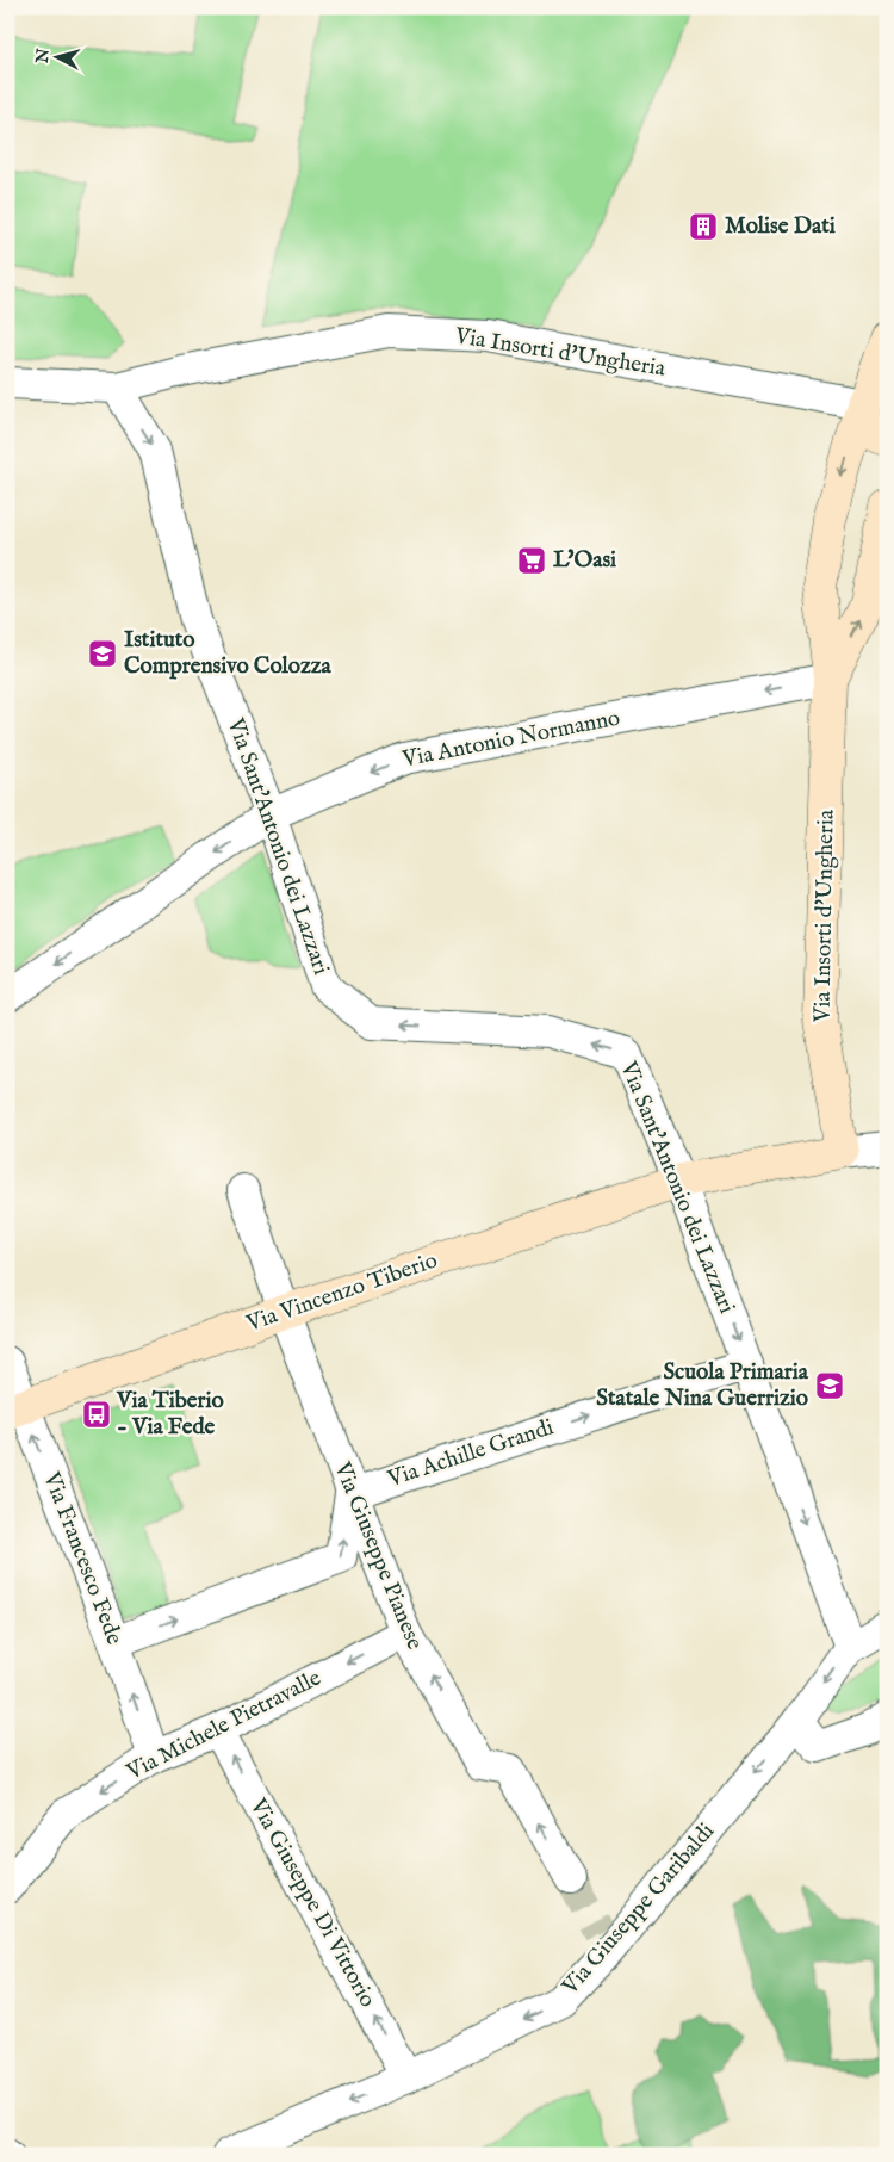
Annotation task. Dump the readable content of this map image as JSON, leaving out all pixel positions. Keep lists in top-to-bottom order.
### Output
{
  "streets": {
    "main road": ["Via Insorti d'Ungheria", "Via Vincenzo Tiberio"],
    "street": [
      "Via Antonio Normanno",
      "Via Sant'Antonio dei Lazzari",
      "Via Achille Grandi",
      "Via Giuseppe Pianese",
      "Via Francesco Fede",
      "Via Michele Pietravalle",
      "Via Giuseppe Di Vittorio",
      "Via Giuseppe Garibaldi"
    ]
  },
  "crossings": [
    ["Via Insorti d'Ungheria", "Via Antonio Normanno"],
    ["Via Insorti d'Ungheria", "Via Sant'Antonio dei Lazzari"],
    ["Via Insorti d'Ungheria", "Via Vincenzo Tiberio"],
    ["Via Antonio Normanno", "Via Sant'Antonio dei Lazzari"],
    ["Via Sant'Antonio dei Lazzari", "Via Vincenzo Tiberio"],
    ["Via Sant'Antonio dei Lazzari", "Via Achille Grandi"],
    ["Via Sant'Antonio dei Lazzari", "Via Giuseppe Garibaldi"],
    ["Via Vincenzo Tiberio", "Via Giuseppe Pianese"],
    ["Via Vincenzo Tiberio", "Via Francesco Fede"],
    ["Via Achille Grandi", "Via Giuseppe Pianese"],
    ["Via Giuseppe Pianese", "Via Michele Pietravalle"],
    ["Via Francesco Fede", "Via Michele Pietravalle"],
    ["Via Michele Pietravalle", "Via Giuseppe Di Vittorio"],
    ["Via Giuseppe Di Vittorio", "Via Giuseppe Garibaldi"]
  ],
  "one_way": [
    "Via Antonio Normanno",
    "Via Achille Grandi",
    "Via Giuseppe Pianese",
    "Via Francesco Fede",
    "Via Giuseppe Di Vittorio",
    "Via Giuseppe Garibaldi"
  ],
  "places": {
    "building": ["Molise Dati"],
    "supermarket": ["L'Oasi"],
    "school or university": ["Istituto Comprensivo Colozza", "Scuola Primaria Statale Nina Guerrizio"],
    "bus stop": ["Via Tiberio - Via Fede"]
  },
  "north": "left"
}
